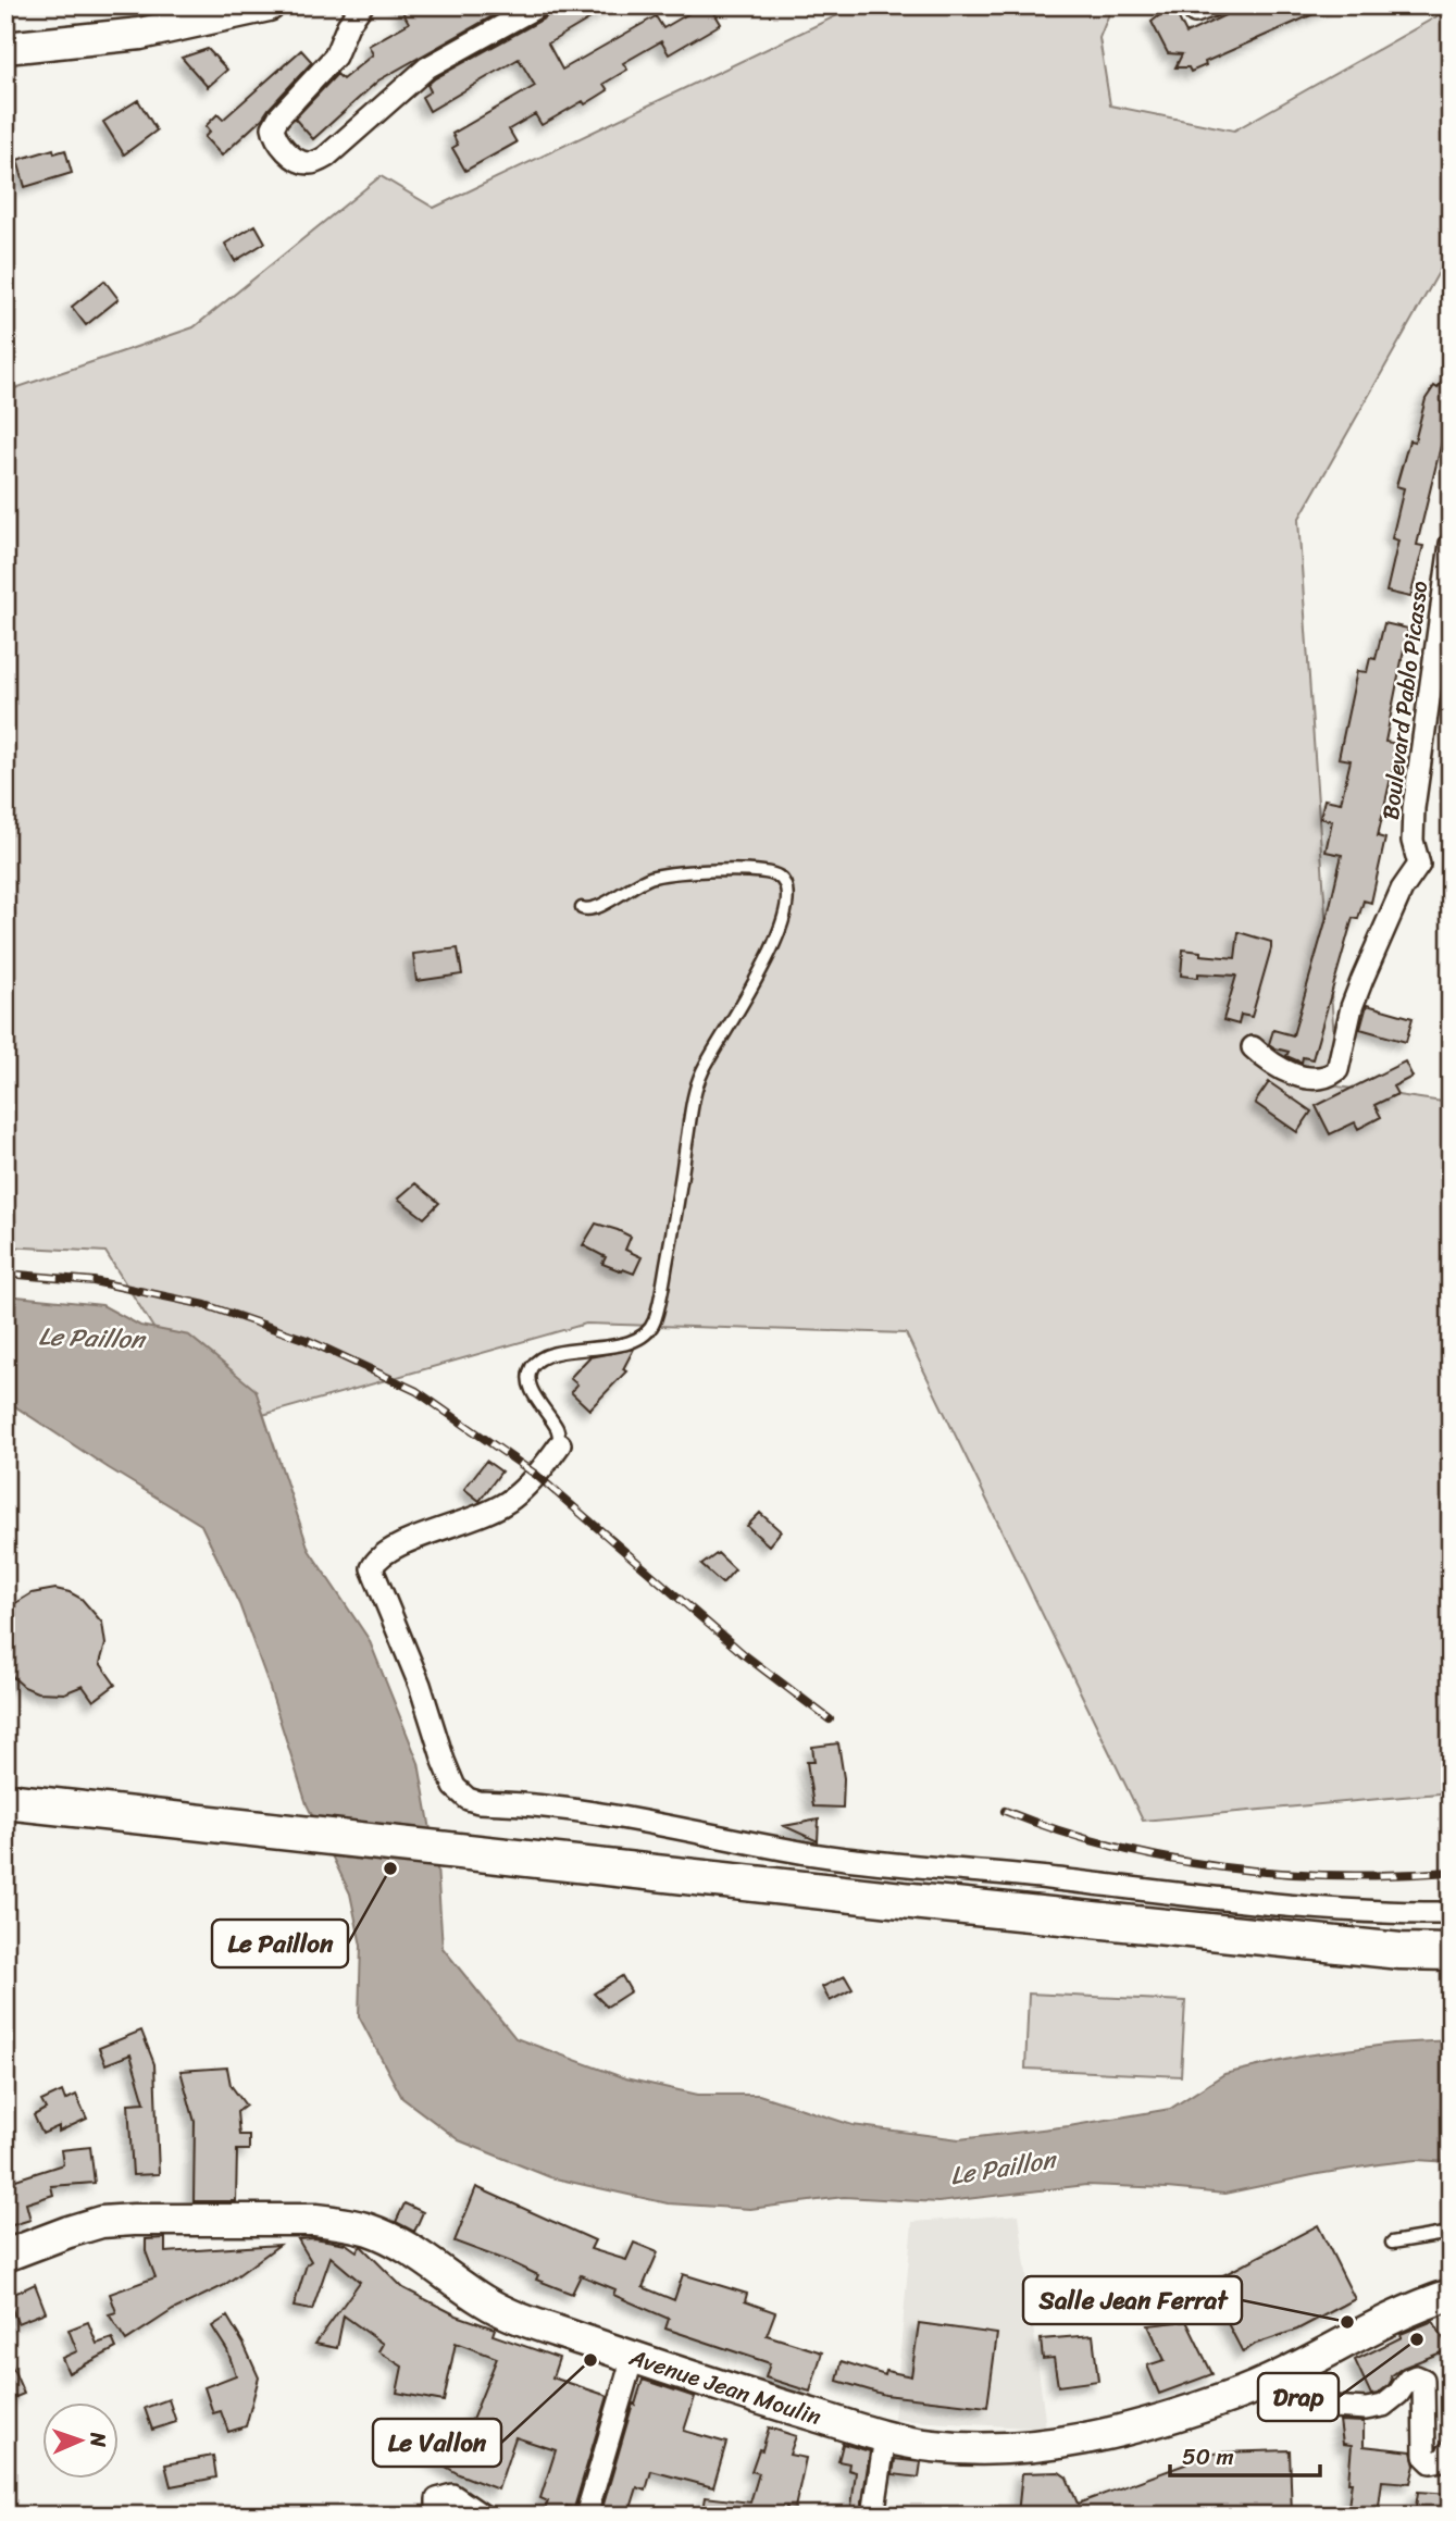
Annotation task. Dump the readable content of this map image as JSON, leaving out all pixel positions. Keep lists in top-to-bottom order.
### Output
{
  "streets": {
    "street": ["Boulevard Pablo Picasso", "Avenue Jean Moulin"]
  },
  "water": ["Le Paillon"],
  "places": [
    "Le Paillon",
    "Salle Jean Ferrat",
    "Drap",
    "Le Vallon"
  ],
  "scale_bar": "50 m",
  "north": "right"
}
